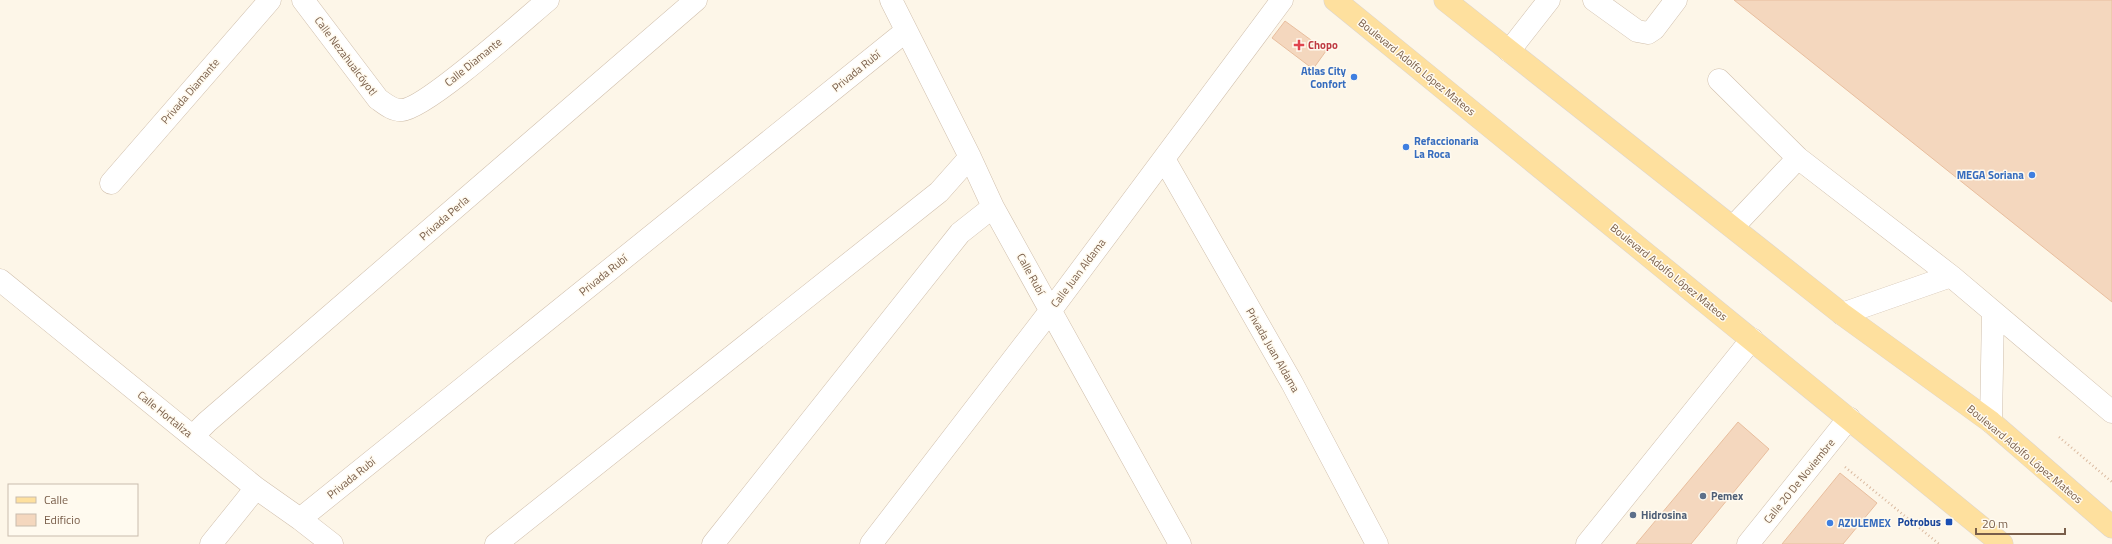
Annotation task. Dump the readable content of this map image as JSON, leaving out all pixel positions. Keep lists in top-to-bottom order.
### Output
{
  "streets": {
    "main road": ["Boulevard Adolfo López Mateos"],
    "street": [
      "Calle Nezahualcóyotl",
      "Calle Diamante",
      "Privada Rubí",
      "Privada Diamante",
      "Privada Perla",
      "Calle Juan Aldama",
      "Calle Rubí",
      "Privada Juan Aldama",
      "Calle Hortaliza",
      "Calle 20 De Noviembre"
    ]
  },
  "crossings": [
    ["Calle Nezahualcóyotl", "Calle Diamante"],
    ["Boulevard Adolfo López Mateos", "Calle 20 De Noviembre"],
    ["Privada Rubí", "Calle Rubí"],
    ["Privada Rubí", "Calle Hortaliza"],
    ["Privada Perla", "Calle Hortaliza"],
    ["Calle Juan Aldama", "Calle Rubí"],
    ["Calle Juan Aldama", "Privada Juan Aldama"]
  ],
  "places": {
    "health": ["Chopo"],
    "other": [
      "Atlas City Confort",
      "Refaccionaria La Roca",
      "MEGA Soriana",
      "Pemex",
      "Hidrosina",
      "AZULEMEX"
    ],
    "transit": ["Potrobus"]
  },
  "legend": ["Calle", "Edificio"],
  "scale_bar": "20 m"
}
